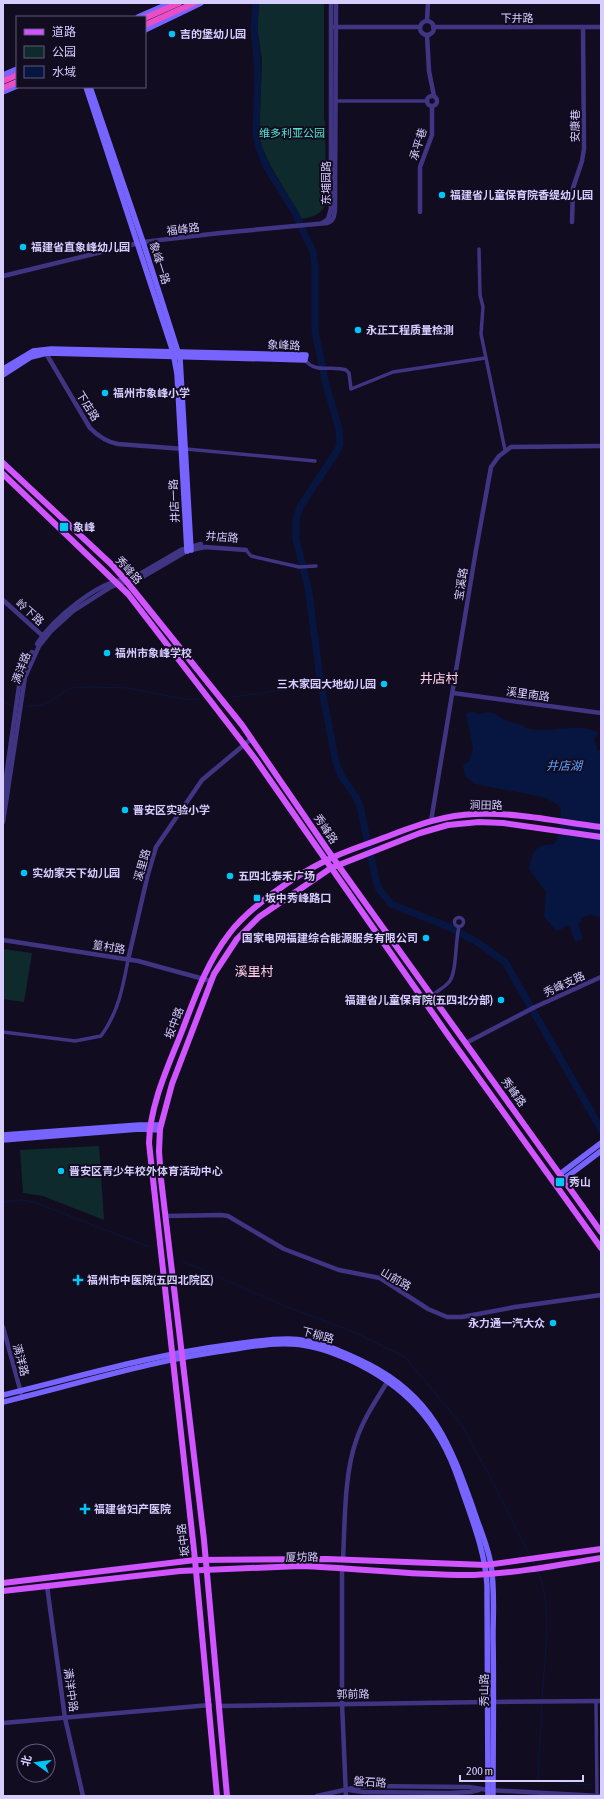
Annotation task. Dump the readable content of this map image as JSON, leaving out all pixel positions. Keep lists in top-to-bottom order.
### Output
{
  "streets": {
    "main road": [
      "象峰一路",
      "象峰路",
      "井店一路",
      "秀峰路",
      "涧田路",
      "坂中路",
      "下柳路",
      "厦坊路",
      "秀山路"
    ],
    "street": [
      "下井路",
      "安康巷",
      "承平巷",
      "东埔园路",
      "福峰路",
      "下店路",
      "井店路",
      "宝溪路",
      "岭下路",
      "满洋路",
      "溪里南路",
      "溪里路",
      "篁村路",
      "秀峰支路",
      "山前路",
      "满洋中路",
      "郭前路",
      "磐石路"
    ]
  },
  "crossings": [
    ["下井路", "安康巷"],
    ["东埔园路", "福峰路"],
    ["福峰路", "象峰一路"],
    ["象峰一路", "象峰路"],
    ["象峰一路", "下店路"],
    ["象峰一路", "井店一路"],
    ["象峰路", "下店路"],
    ["下店路", "井店一路"],
    ["井店一路", "井店路"],
    ["井店路", "秀峰路"],
    ["井店路", "满洋路"],
    ["秀峰路", "满洋路"],
    ["秀峰路", "涧田路"],
    ["秀峰路", "溪里路"],
    ["秀峰路", "秀峰支路"],
    ["秀峰路", "坂中路"],
    ["宝溪路", "溪里南路"],
    ["宝溪路", "涧田路"],
    ["岭下路", "满洋路"],
    ["满洋路", "下柳路"],
    ["涧田路", "坂中路"],
    ["溪里路", "篁村路"],
    ["篁村路", "坂中路"],
    ["坂中路", "山前路"],
    ["坂中路", "下柳路"],
    ["坂中路", "厦坊路"],
    ["坂中路", "郭前路"],
    ["下柳路", "厦坊路"],
    ["下柳路", "秀山路"],
    ["厦坊路", "满洋中路"],
    ["秀山路", "郭前路"],
    ["秀山路", "磐石路"]
  ],
  "districts": ["井店村", "溪里村"],
  "water": ["井店湖"],
  "parks": ["维多利亚公园"],
  "places": {
    "other": [
      "吉的堡幼儿园",
      "福建省儿童保育院香缇幼儿园",
      "福建省直象峰幼儿园",
      "永正工程质量检测",
      "福州市象峰小学",
      "福州市象峰学校",
      "三木家园大地幼儿园",
      "晋安区实验小学",
      "实幼家天下幼儿园",
      "五四北泰禾广场",
      "国家电网福建综合能源服务有限公司",
      "福建省儿童保育院(五四北分部)",
      "晋安区青少年校外体育活动中心",
      "永力通一汽大众"
    ],
    "transit": ["象峰", "坂中秀峰路口", "秀山"],
    "health": ["福州市中医院(五四北院区)", "福建省妇产医院"]
  },
  "legend": ["道路", "公园", "水域"],
  "scale_bar": "200 m",
  "north": "left"
}
